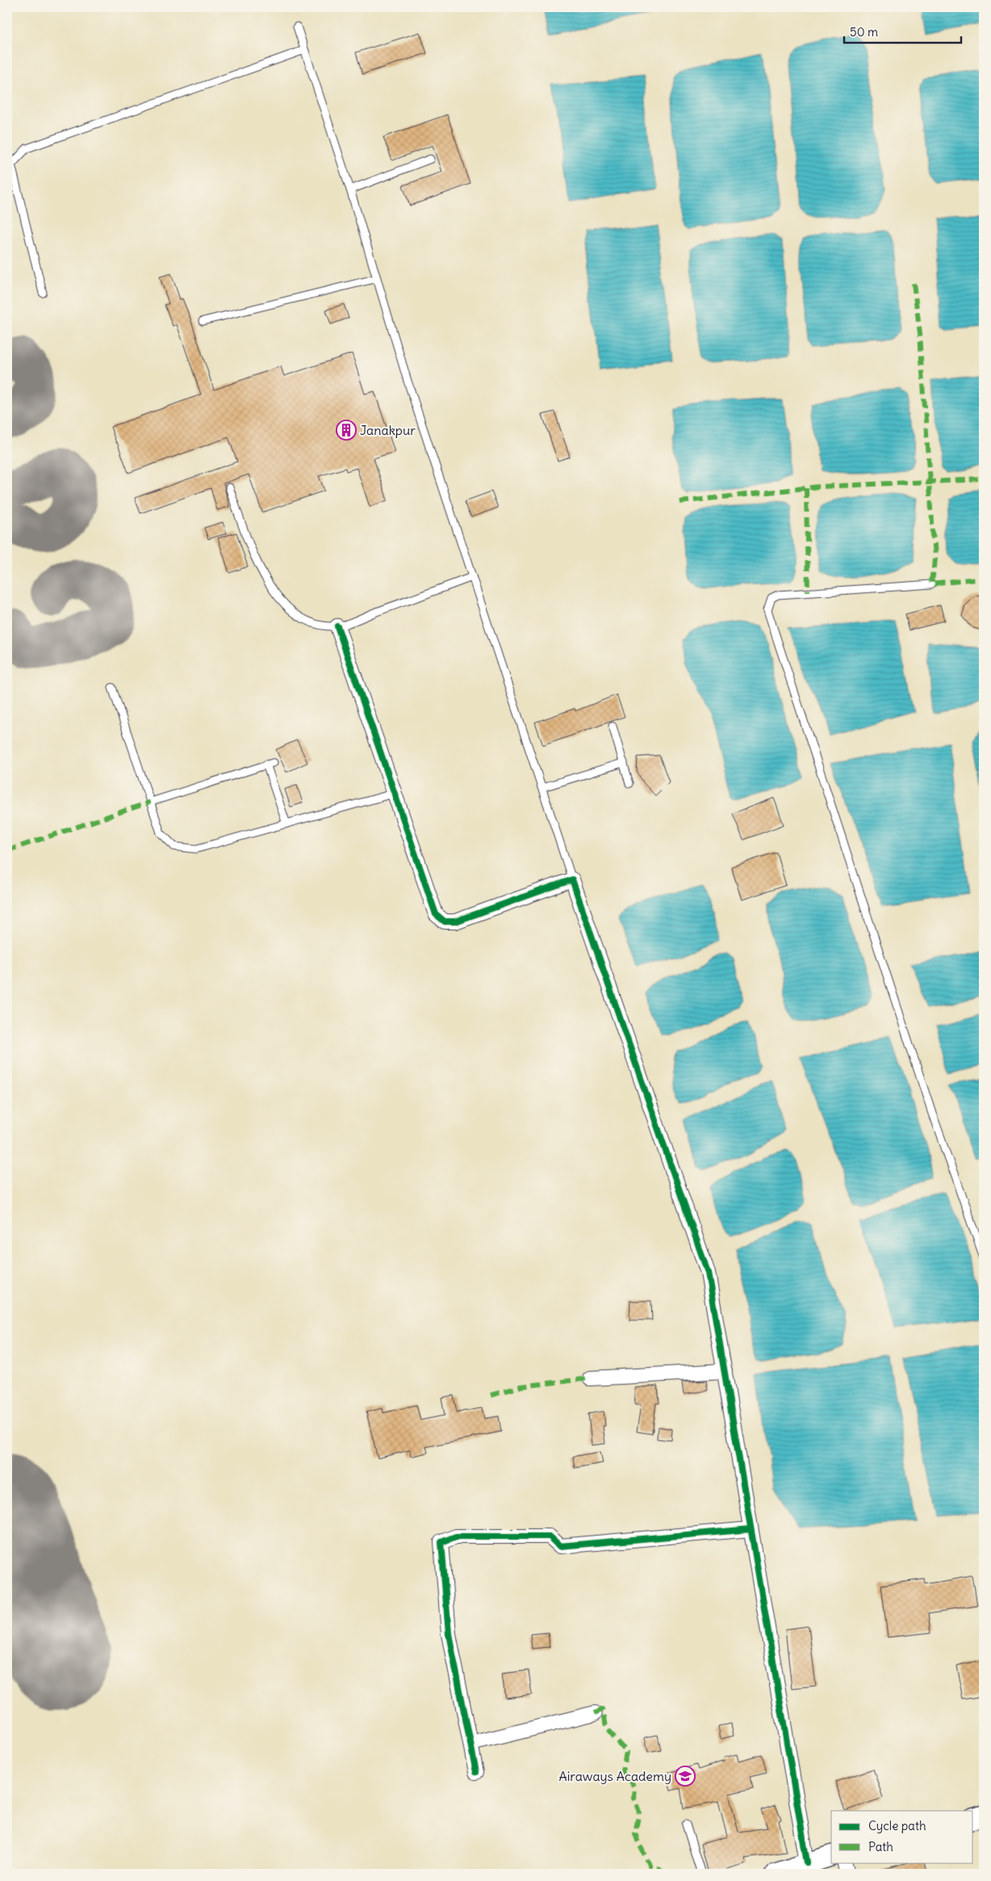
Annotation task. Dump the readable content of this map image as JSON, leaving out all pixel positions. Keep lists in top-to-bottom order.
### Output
{
  "places": {
    "building": ["Janakpur"],
    "school or university": ["Airaways Academy"]
  },
  "legend": ["Cycle path", "Path"],
  "scale_bar": "50 m"
}
